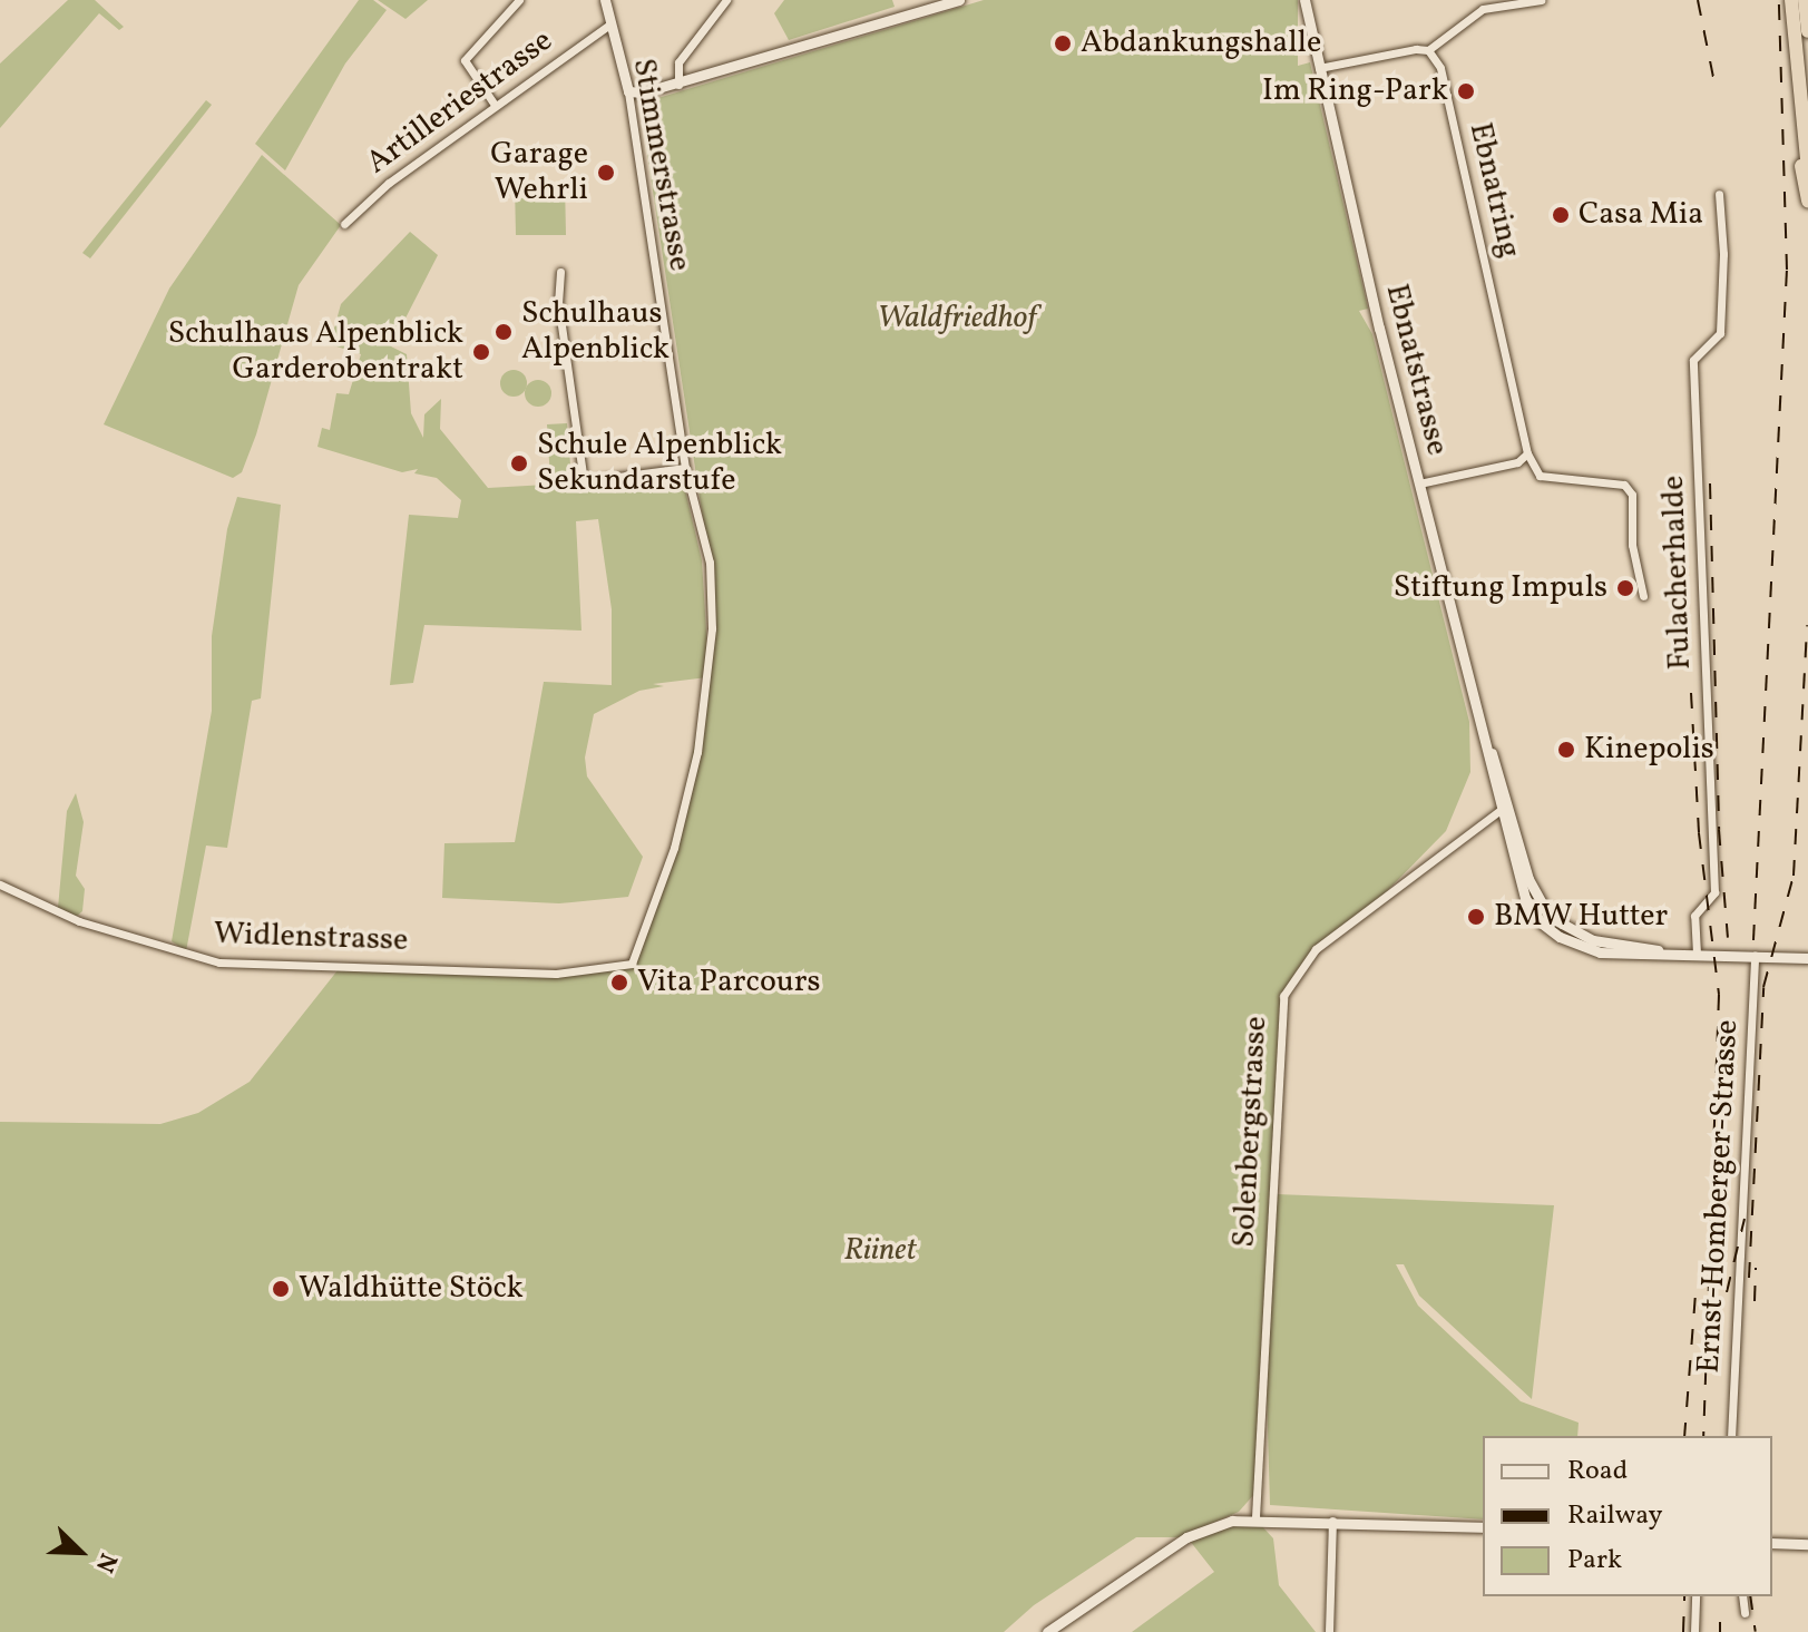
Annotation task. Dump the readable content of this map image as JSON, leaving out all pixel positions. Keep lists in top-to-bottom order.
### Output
{
  "streets": {
    "street": [
      "Artilleriestrasse",
      "Stimmerstrasse",
      "Ebnatring",
      "Ebnatstrasse",
      "Fulacherhalde",
      "Widlenstrasse",
      "Solenbergstrasse",
      "Ernst-Homberger-Strasse"
    ]
  },
  "crossings": [
    ["Artilleriestrasse", "Stimmerstrasse"],
    ["Stimmerstrasse", "Widlenstrasse"],
    ["Ebnatstrasse", "Fulacherhalde"],
    ["Ebnatstrasse", "Solenbergstrasse"],
    ["Ebnatstrasse", "Ernst-Homberger-Strasse"]
  ],
  "parks": ["Waldfriedhof", "Riinet"],
  "places": [
    "Abdankungshalle",
    "Im Ring-Park",
    "Garage Wehrli",
    "Casa Mia",
    "Schulhaus Alpenblick",
    "Schulhaus Alpenblick Garderobentrakt",
    "Schule Alpenblick Sekundarstufe",
    "Stiftung Impuls",
    "Kinepolis",
    "BMW Hutter",
    "Vita Parcours",
    "Waldhütte Stöck"
  ],
  "legend": ["Road", "Railway", "Park"],
  "north": "bottom right"
}
